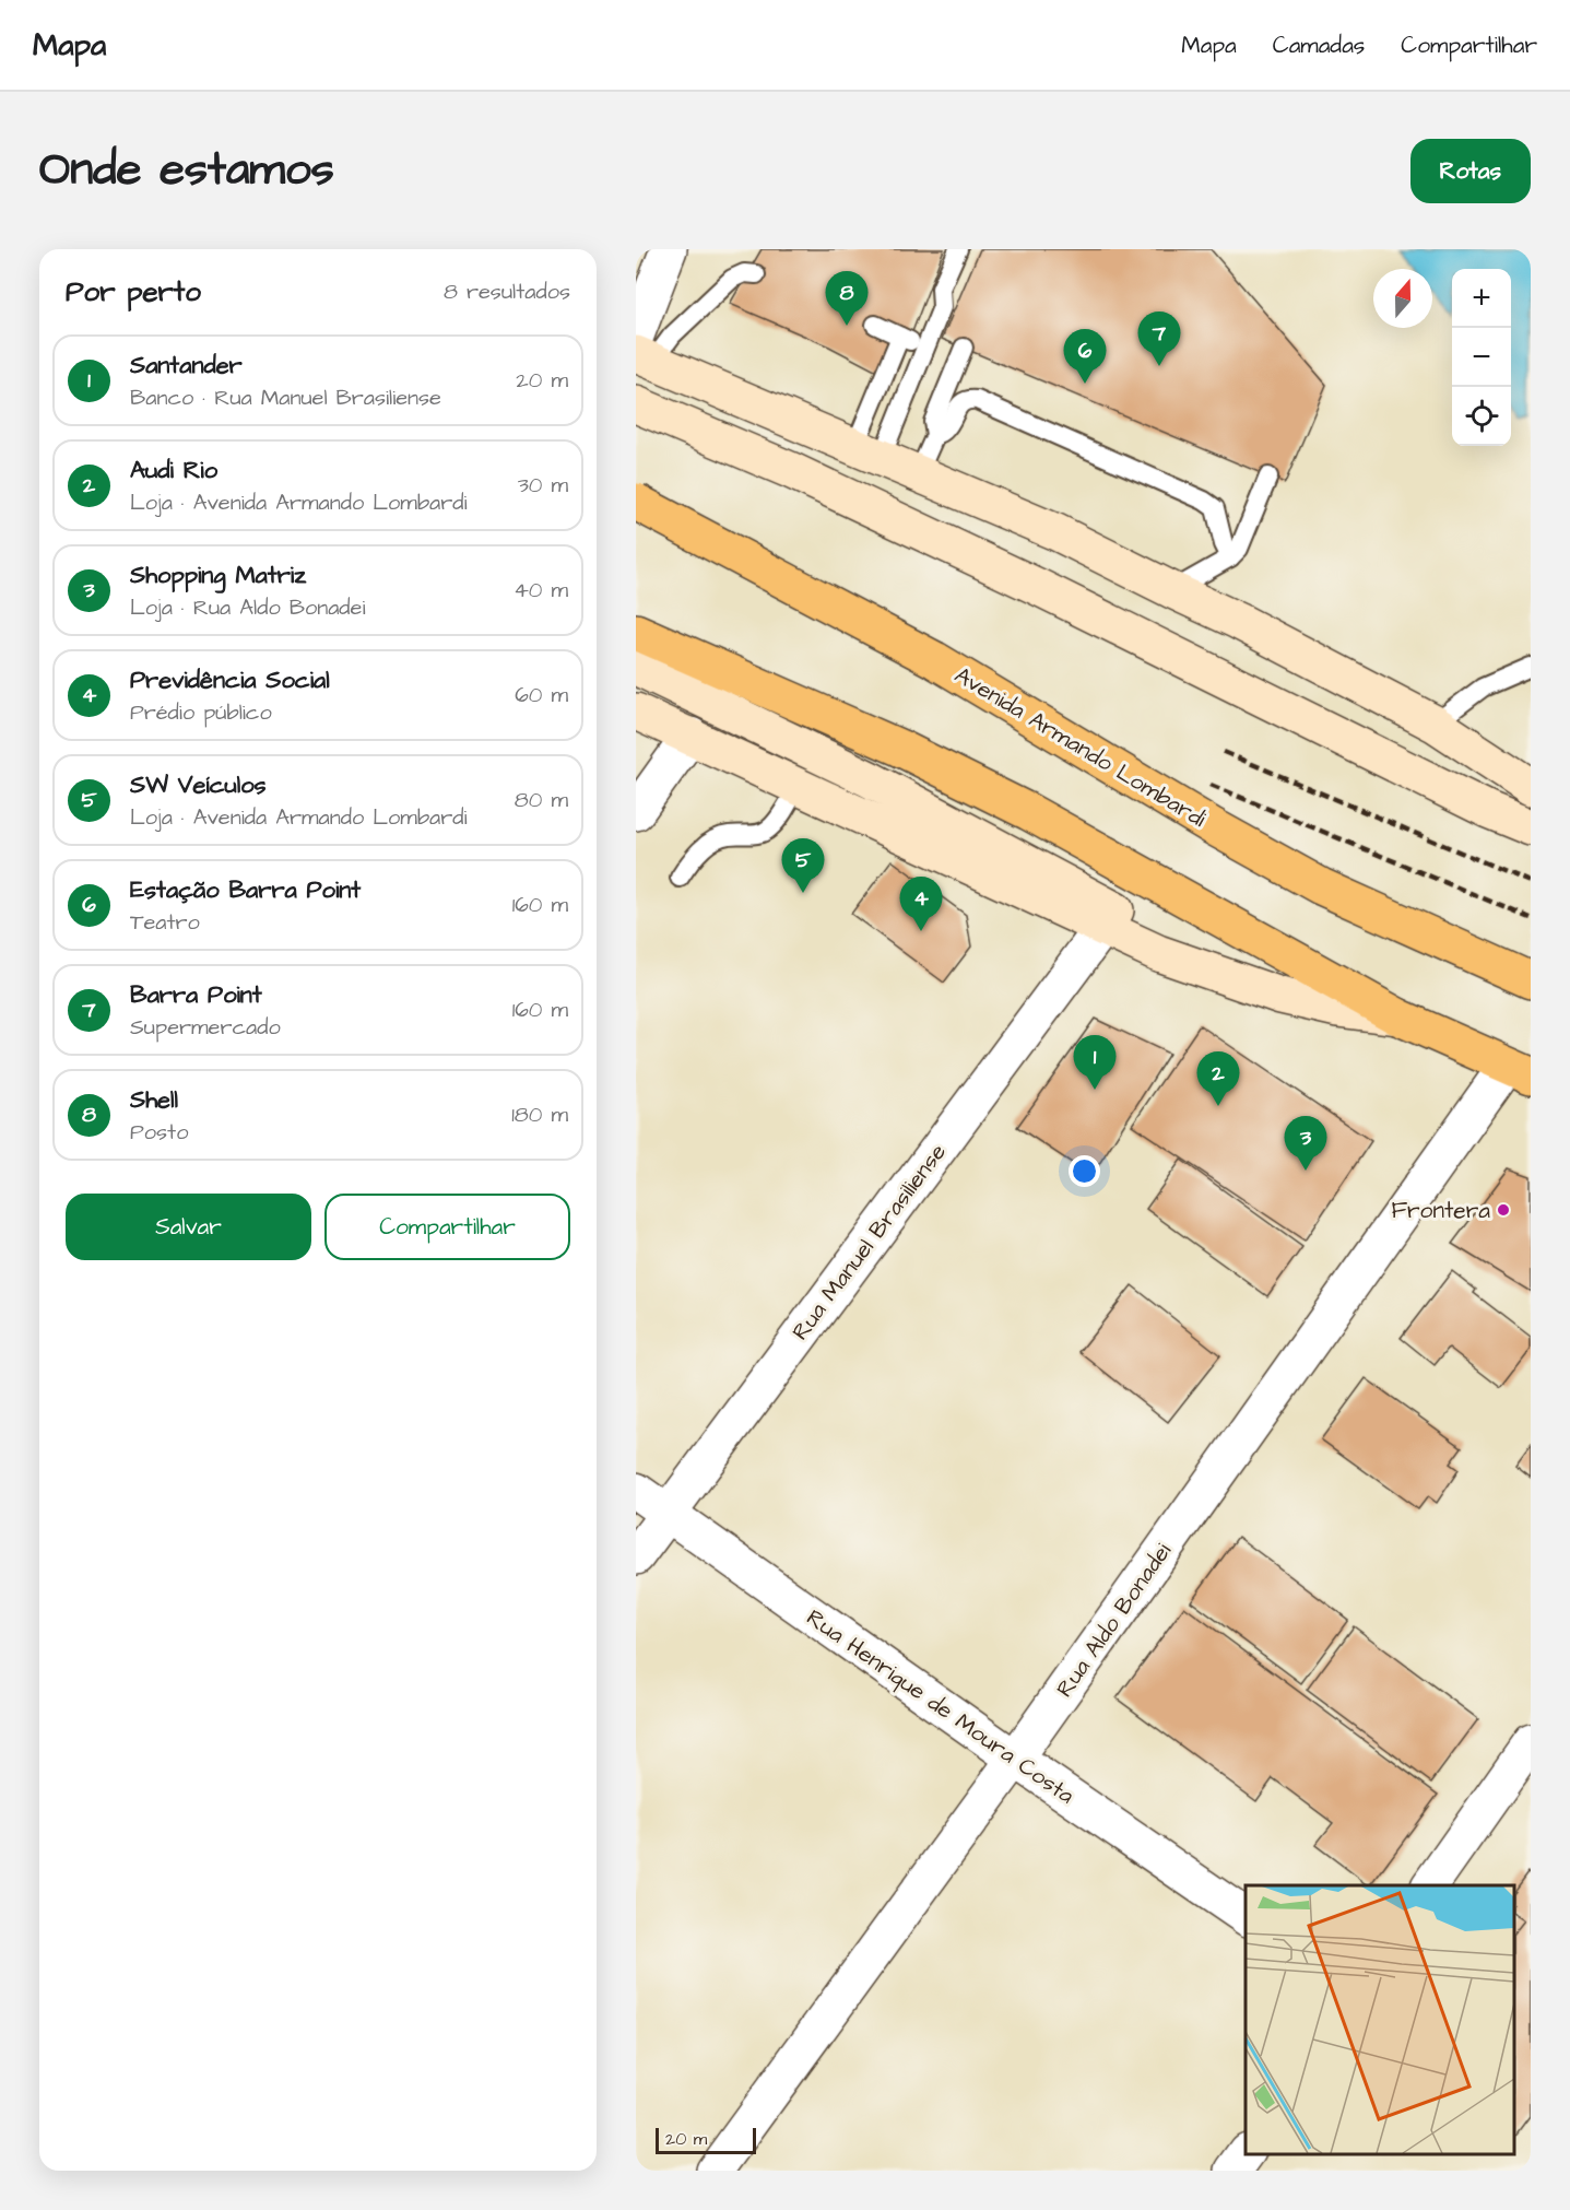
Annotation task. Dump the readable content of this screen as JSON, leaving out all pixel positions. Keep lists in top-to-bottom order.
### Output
{
  "streets": {
    "highway": ["Avenida Armando Lombardi"],
    "street": ["Rua Manuel Brasiliense", "Rua Aldo Bonadei", "Rua Henrique de Moura Costa"]
  },
  "crossings": [
    ["Rua Manuel Brasiliense", "Rua Henrique de Moura Costa"],
    ["Rua Aldo Bonadei", "Rua Henrique de Moura Costa"]
  ],
  "places": ["Frontera"],
  "scale_bar": "20 m",
  "north": "top",
  "page": {
    "header": "Mapa",
    "nav": ["Mapa", "Camadas", "Compartilhar"],
    "title": "Onde estamos",
    "buttons": [
      "Rotas",
      ["Salvar", "Compartilhar"]
    ],
    "heading": ["Por perto", "8 resultados"],
    "map_buttons": ["+", "−"],
    "pins": [
      "8",
      "7",
      "6",
      "5",
      "4",
      "1",
      "2",
      "3"
    ],
    "list": [
      {
        "mark": "1",
        "name": "Santander",
        "note": "Banco · Rua Manuel Brasiliense",
        "value": "20 m"
      },
      {
        "mark": "2",
        "name": "Audi Rio",
        "note": "Loja · Avenida Armando Lombardi",
        "value": "30 m"
      },
      {
        "mark": "3",
        "name": "Shopping Matriz",
        "note": "Loja · Rua Aldo Bonadei",
        "value": "40 m"
      },
      {
        "mark": "4",
        "name": "Previdência Social",
        "note": "Prédio público",
        "value": "60 m"
      },
      {
        "mark": "5",
        "name": "SW Veículos",
        "note": "Loja · Avenida Armando Lombardi",
        "value": "80 m"
      },
      {
        "mark": "6",
        "name": "Estação Barra Point",
        "note": "Teatro",
        "value": "160 m"
      },
      {
        "mark": "7",
        "name": "Barra Point",
        "note": "Supermercado",
        "value": "160 m"
      },
      {
        "mark": "8",
        "name": "Shell",
        "note": "Posto",
        "value": "180 m"
      }
    ],
    "scale": "20 m"
  }
}
